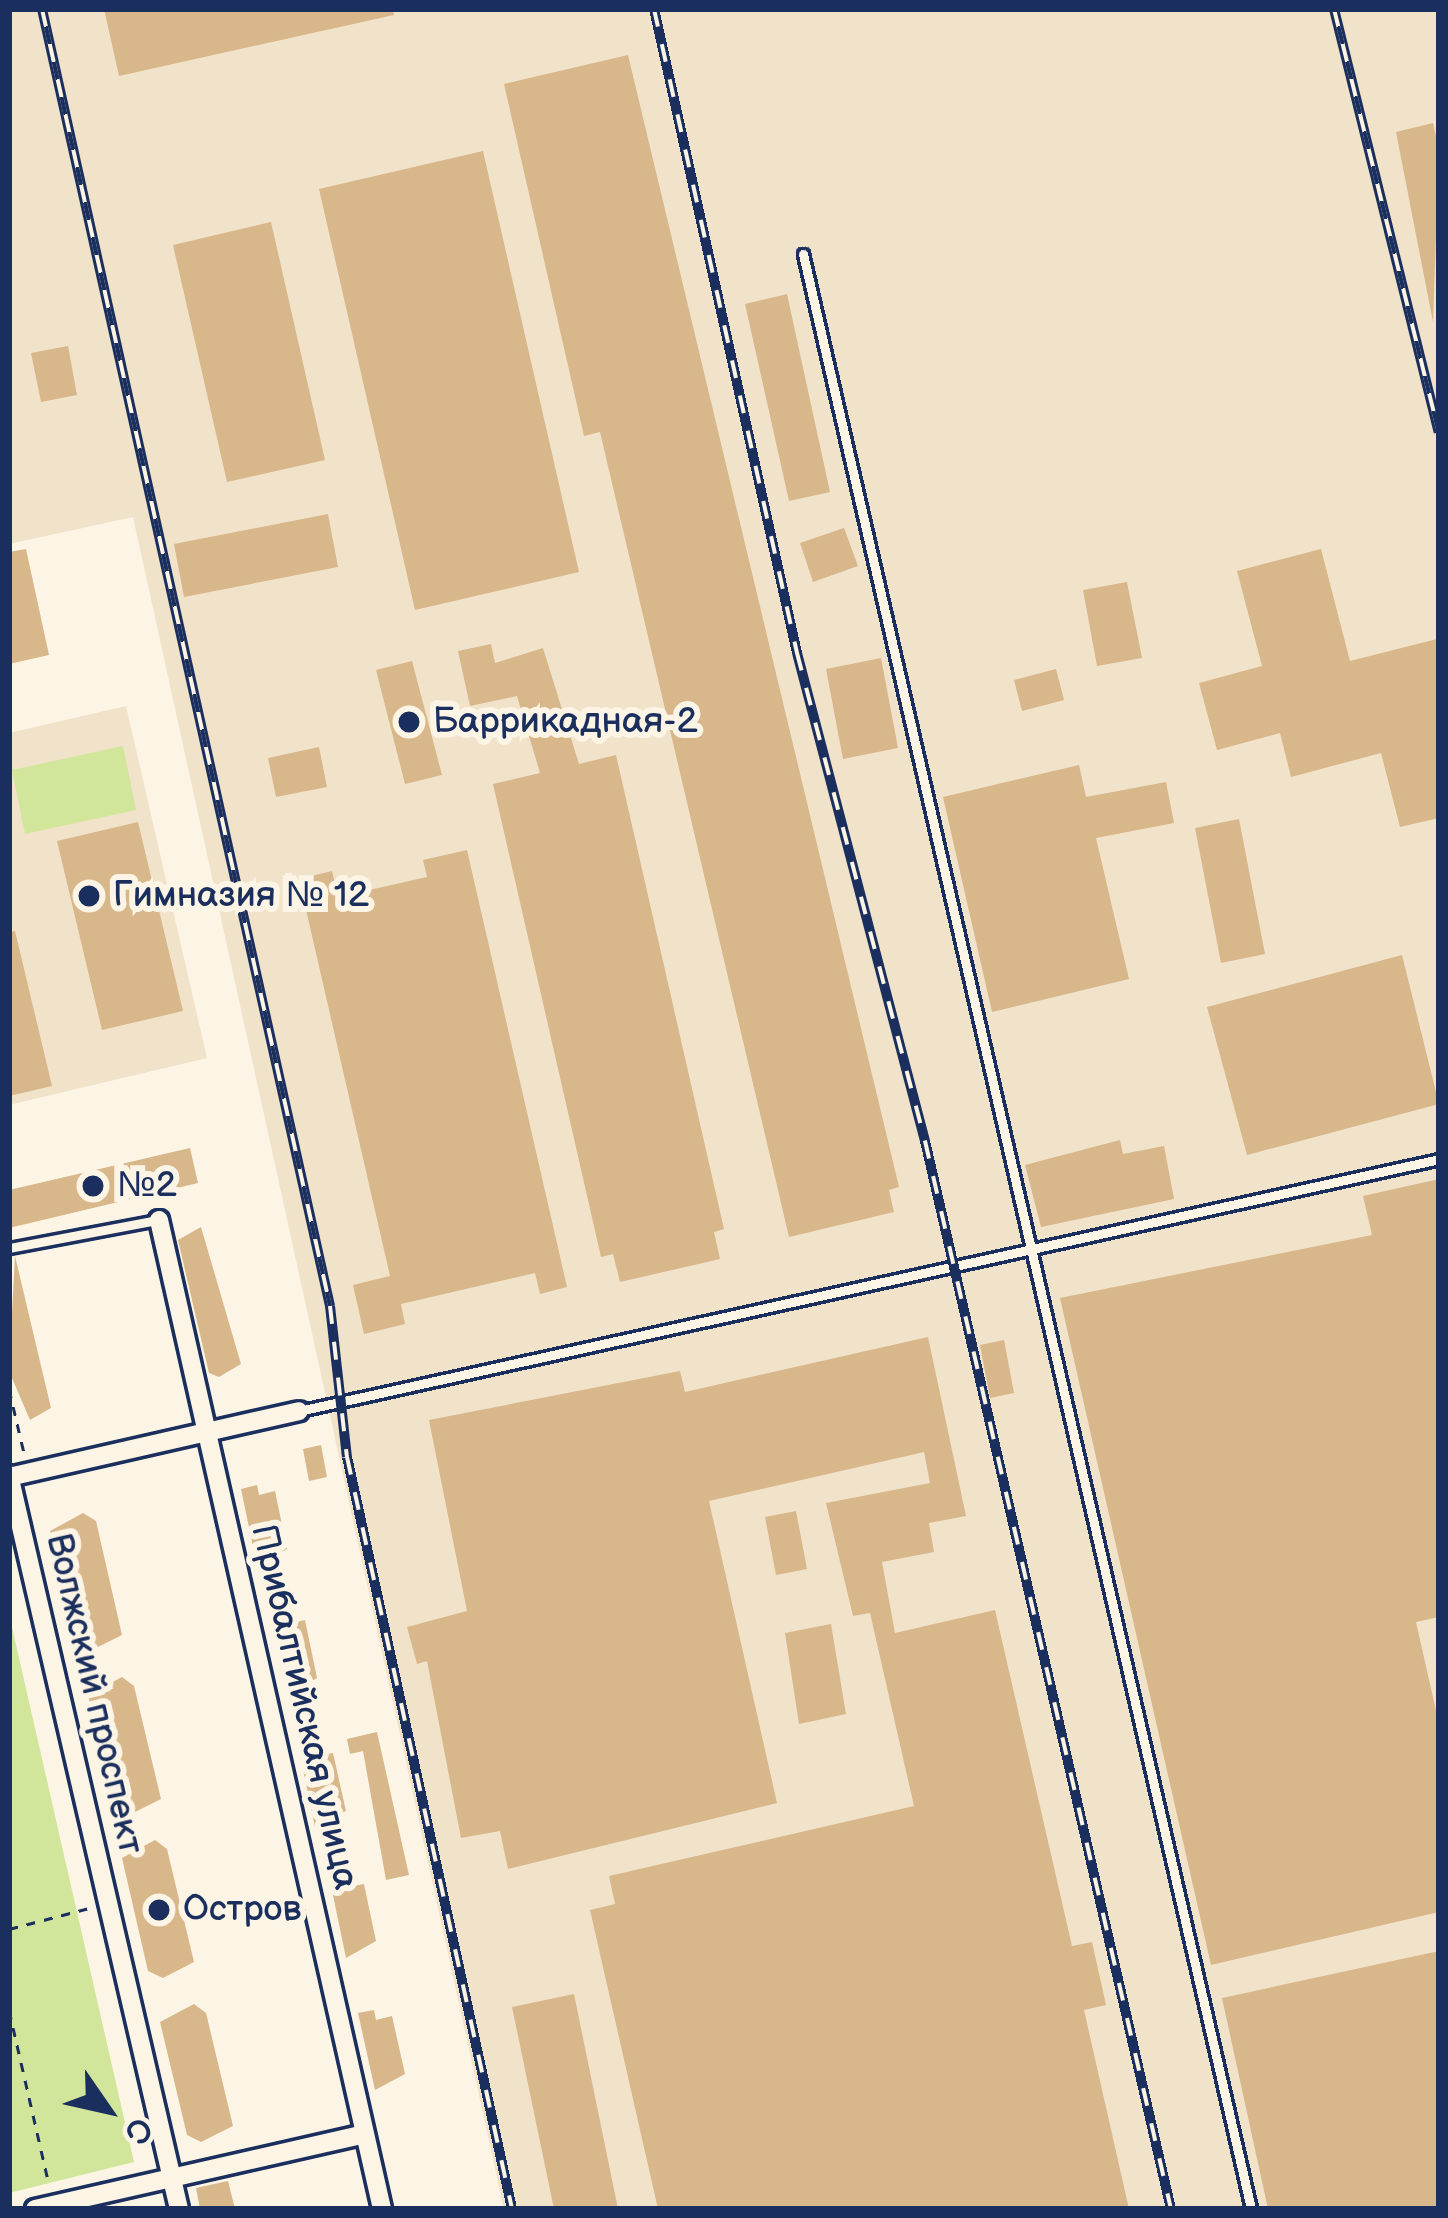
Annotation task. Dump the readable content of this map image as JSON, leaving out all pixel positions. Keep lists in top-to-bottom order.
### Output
{
  "streets": {
    "street": ["Волжский проспект", "Прибалтийская улица"]
  },
  "places": [
    "Баррикадная-2",
    "Гимназия № 12",
    "№2",
    "Остров"
  ],
  "north": "bottom right"
}
